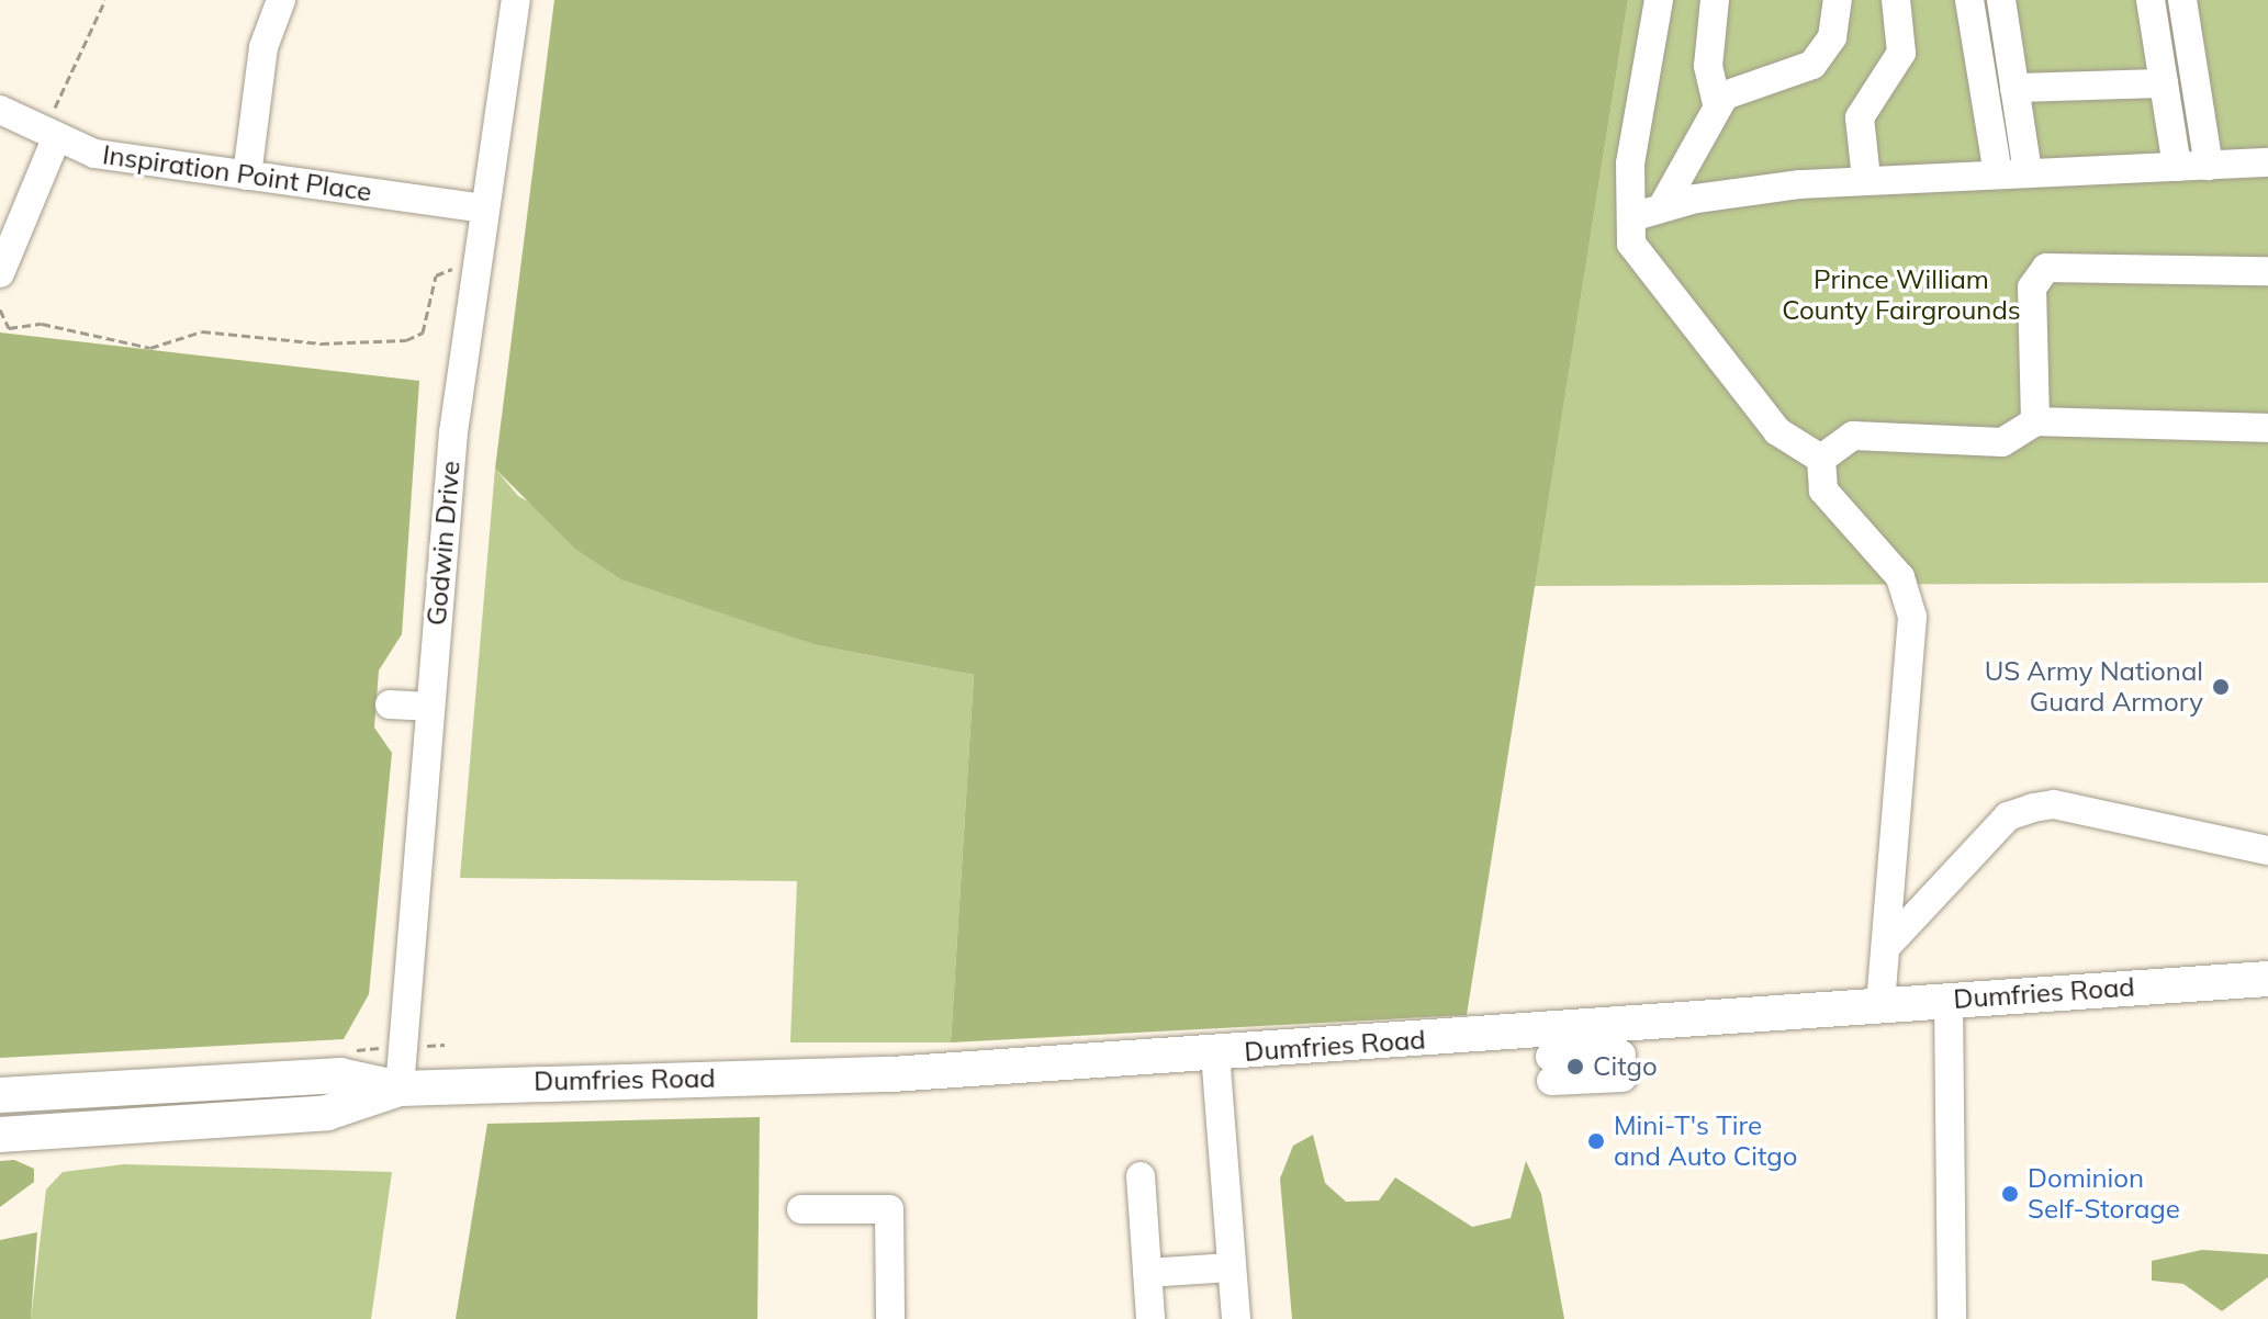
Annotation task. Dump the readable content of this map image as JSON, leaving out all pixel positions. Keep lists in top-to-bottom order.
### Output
{
  "streets": {
    "main road": ["Dumfries Road"],
    "street": ["Inspiration Point Place", "Godwin Drive"]
  },
  "crossings": [
    ["Inspiration Point Place", "Godwin Drive"],
    ["Godwin Drive", "Dumfries Road"]
  ],
  "parks": ["Prince William County Fairgrounds"],
  "places": [
    "US Army National Guard Armory",
    "Citgo",
    "Mini-T's Tire and Auto Citgo",
    "Dominion Self-Storage"
  ]
}
